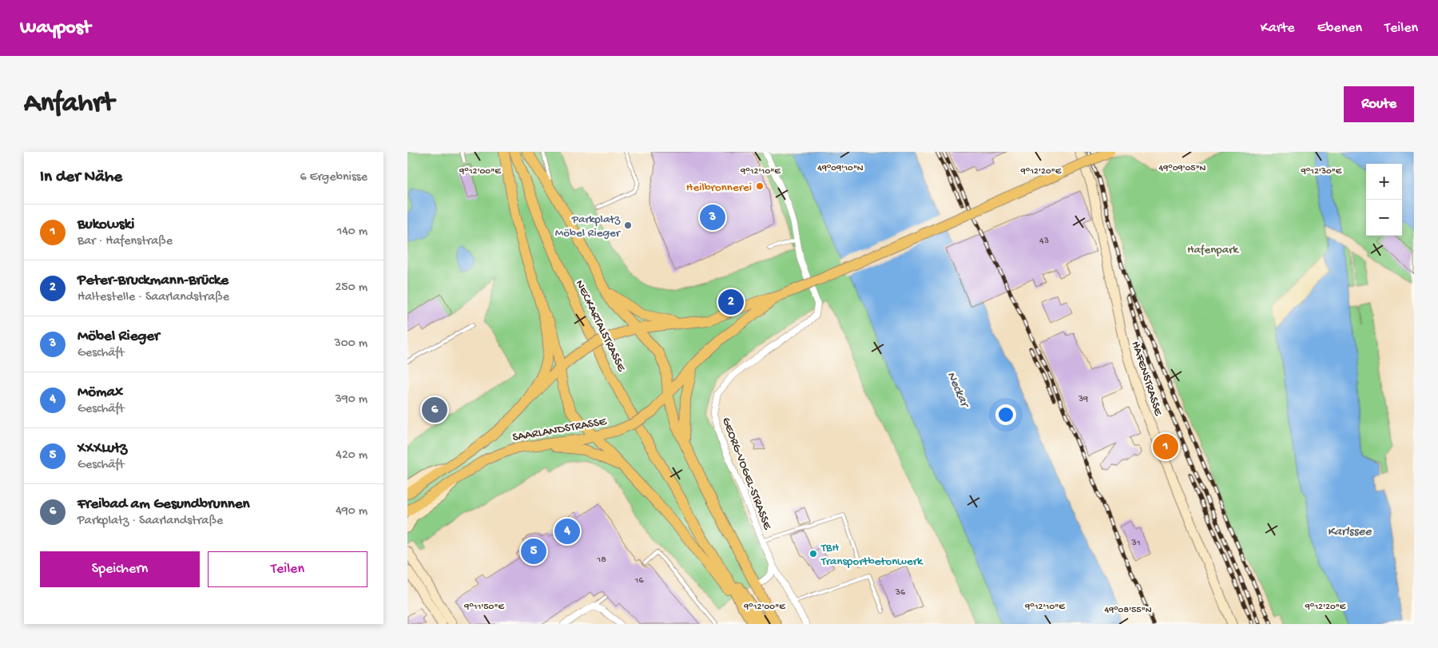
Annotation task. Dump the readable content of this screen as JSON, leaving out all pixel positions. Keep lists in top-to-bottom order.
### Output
{
  "streets": {
    "main road": ["NECKARTALSTRASSE", "HAFENSTRASSE", "SAARLANDSTRASSE"],
    "street": ["GEORG-VOGEL-STRASSE"]
  },
  "water": ["Neckar", "Karlssee"],
  "parks": ["Hafenpark"],
  "places": ["Heilbronnerei", "Parkplatz Möbel Rieger", "TBH Transportbetonwerk"],
  "house_numbers": [
    "43",
    "39",
    "31",
    "18",
    "16",
    "36"
  ],
  "page": {
    "header": "Waypost",
    "nav": ["Karte", "Ebenen", "Teilen"],
    "buttons": [
      "Route",
      ["Speichern", "Teilen"]
    ],
    "title": "Anfahrt",
    "heading": ["In der Nähe", "6 Ergebnisse"],
    "map_buttons": ["+", "−"],
    "pins": [
      "3",
      "2",
      "6",
      "1",
      "4",
      "5"
    ],
    "list": [
      {
        "mark": "1",
        "name": "Bukowski",
        "note": "Bar · Hafenstraße",
        "value": "140 m"
      },
      {
        "mark": "2",
        "name": "Peter-Bruckmann-Brücke",
        "note": "Haltestelle · Saarlandstraße",
        "value": "250 m"
      },
      {
        "mark": "3",
        "name": "Möbel Rieger",
        "note": "Geschäft",
        "value": "300 m"
      },
      {
        "mark": "4",
        "name": "Mömax",
        "note": "Geschäft",
        "value": "390 m"
      },
      {
        "mark": "5",
        "name": "XXXLutz",
        "note": "Geschäft",
        "value": "420 m"
      },
      {
        "mark": "6",
        "name": "Freibad am Gesundbrunnen",
        "note": "Parkplatz · Saarlandstraße",
        "value": "490 m"
      }
    ]
  },
  "coordinates": [
    "49°09'05\"N",
    "49°09'10\"N",
    "9°12'00\"E",
    "9°12'10\"E",
    "9°12'20\"E",
    "9°12'30\"E",
    "9°11'50\"E",
    "49°08'55\"N"
  ]
}
